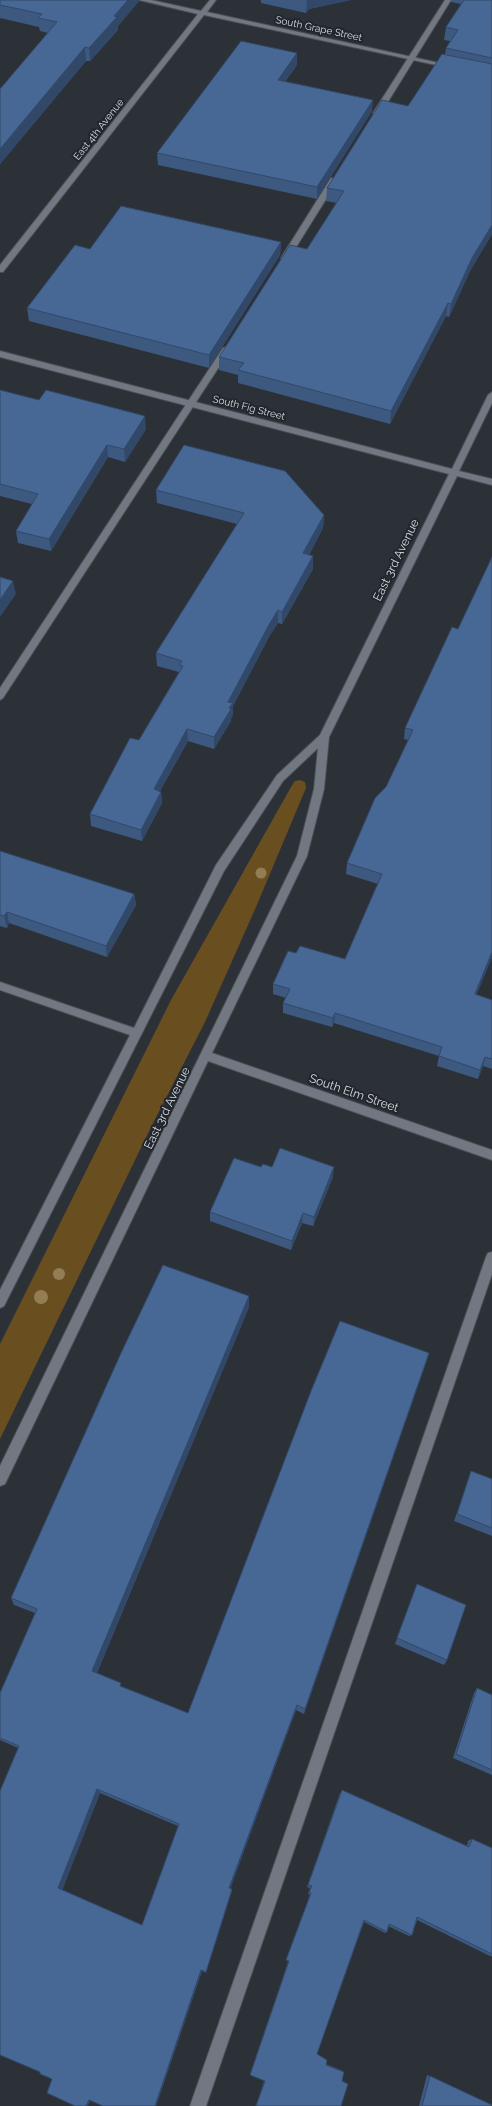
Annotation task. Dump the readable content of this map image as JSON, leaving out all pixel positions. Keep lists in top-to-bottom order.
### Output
{
  "streets": {
    "street": [
      "South Grape Street",
      "East 4th Avenue",
      "South Fig Street",
      "East 3rd Avenue",
      "South Elm Street"
    ]
  },
  "crossings": [
    ["South Grape Street", "East 4th Avenue"],
    ["South Fig Street", "East 3rd Avenue"],
    ["East 3rd Avenue", "South Elm Street"]
  ]
}
